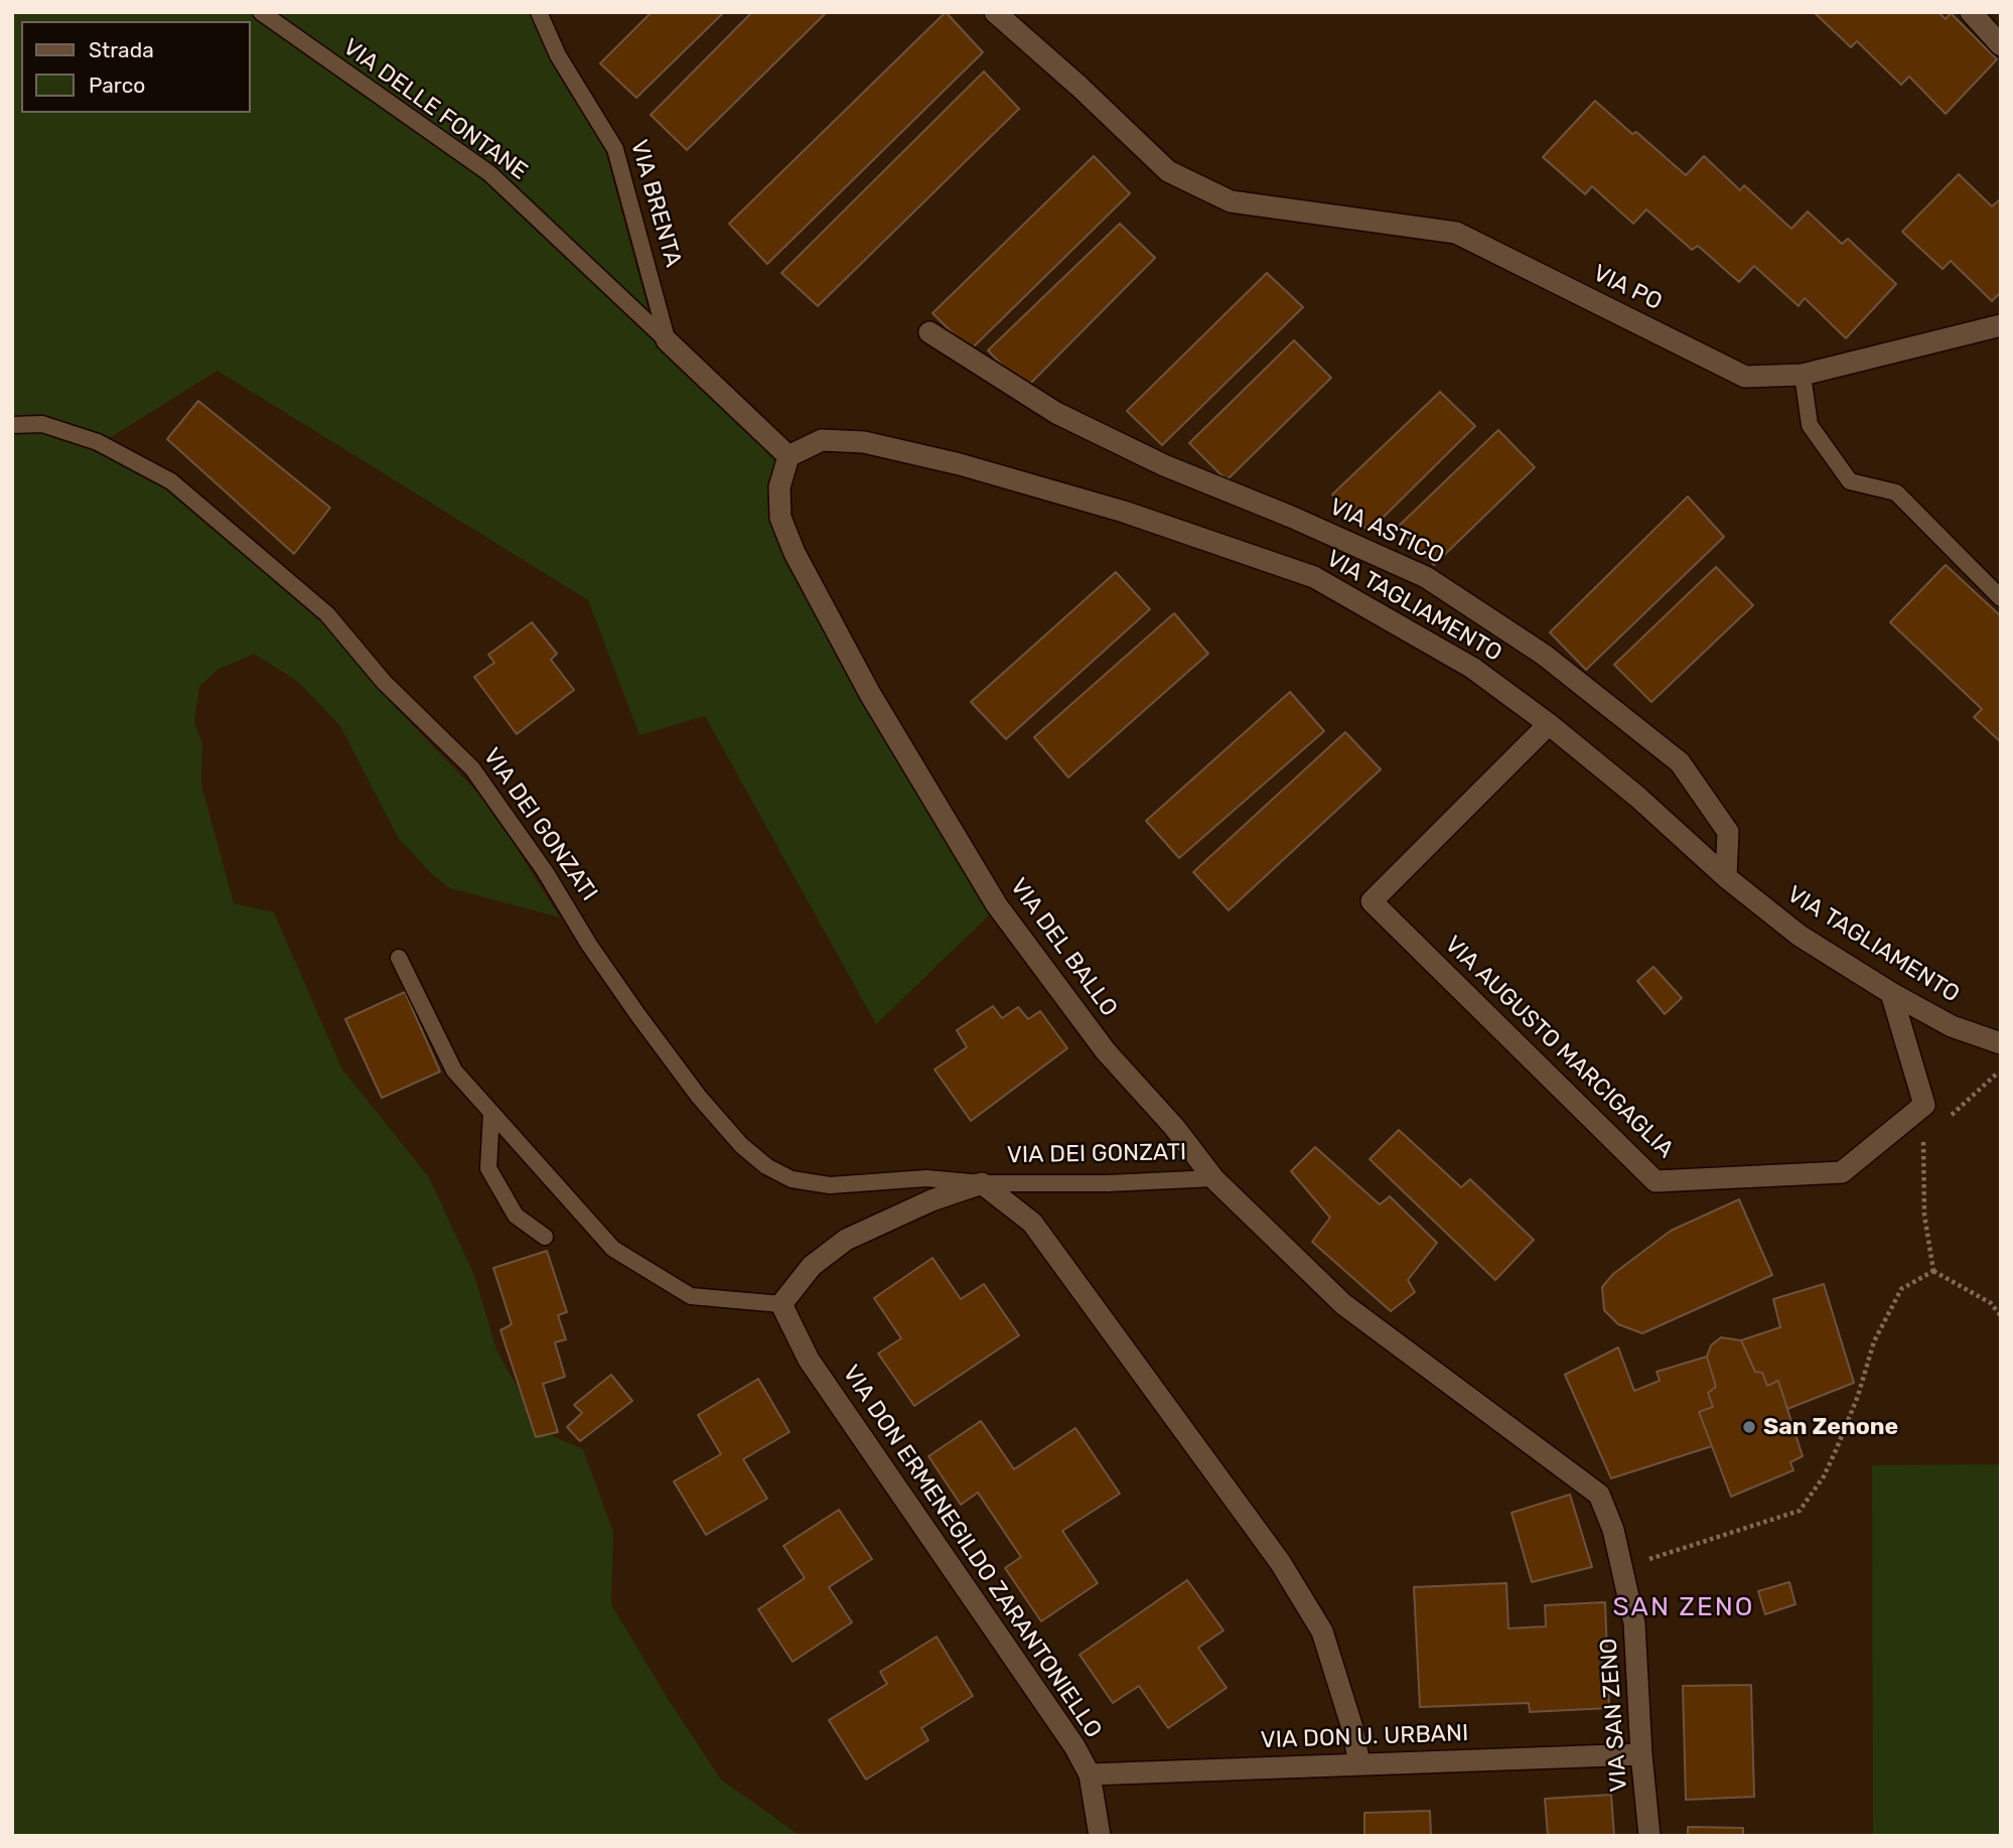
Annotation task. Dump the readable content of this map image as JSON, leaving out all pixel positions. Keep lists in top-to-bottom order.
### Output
{
  "streets": {
    "street": [
      "VIA PO",
      "VIA ASTICO",
      "VIA TAGLIAMENTO",
      "VIA DEI GONZATI",
      "VIA DEL BALLO",
      "VIA AUGUSTO MARCIGAGLIA",
      "VIA DON ERMENEGILDO ZARANTONIELLO",
      "VIA SAN ZENO",
      "VIA DON U. URBANI"
    ],
    "lane": ["VIA DELLE FONTANE", "VIA BRENTA"]
  },
  "crossings": [
    ["VIA DELLE FONTANE", "VIA BRENTA"],
    ["VIA ASTICO", "VIA TAGLIAMENTO"],
    ["VIA TAGLIAMENTO", "VIA DEL BALLO"],
    ["VIA TAGLIAMENTO", "VIA AUGUSTO MARCIGAGLIA"],
    ["VIA DEI GONZATI", "VIA DEL BALLO"],
    ["VIA DEI GONZATI", "VIA DON ERMENEGILDO ZARANTONIELLO"],
    ["VIA DEL BALLO", "VIA SAN ZENO"],
    ["VIA DON ERMENEGILDO ZARANTONIELLO", "VIA DON U. URBANI"],
    ["VIA SAN ZENO", "VIA DON U. URBANI"]
  ],
  "districts": ["SAN ZENO"],
  "places": ["San Zenone"],
  "legend": ["Strada", "Parco"]
}
